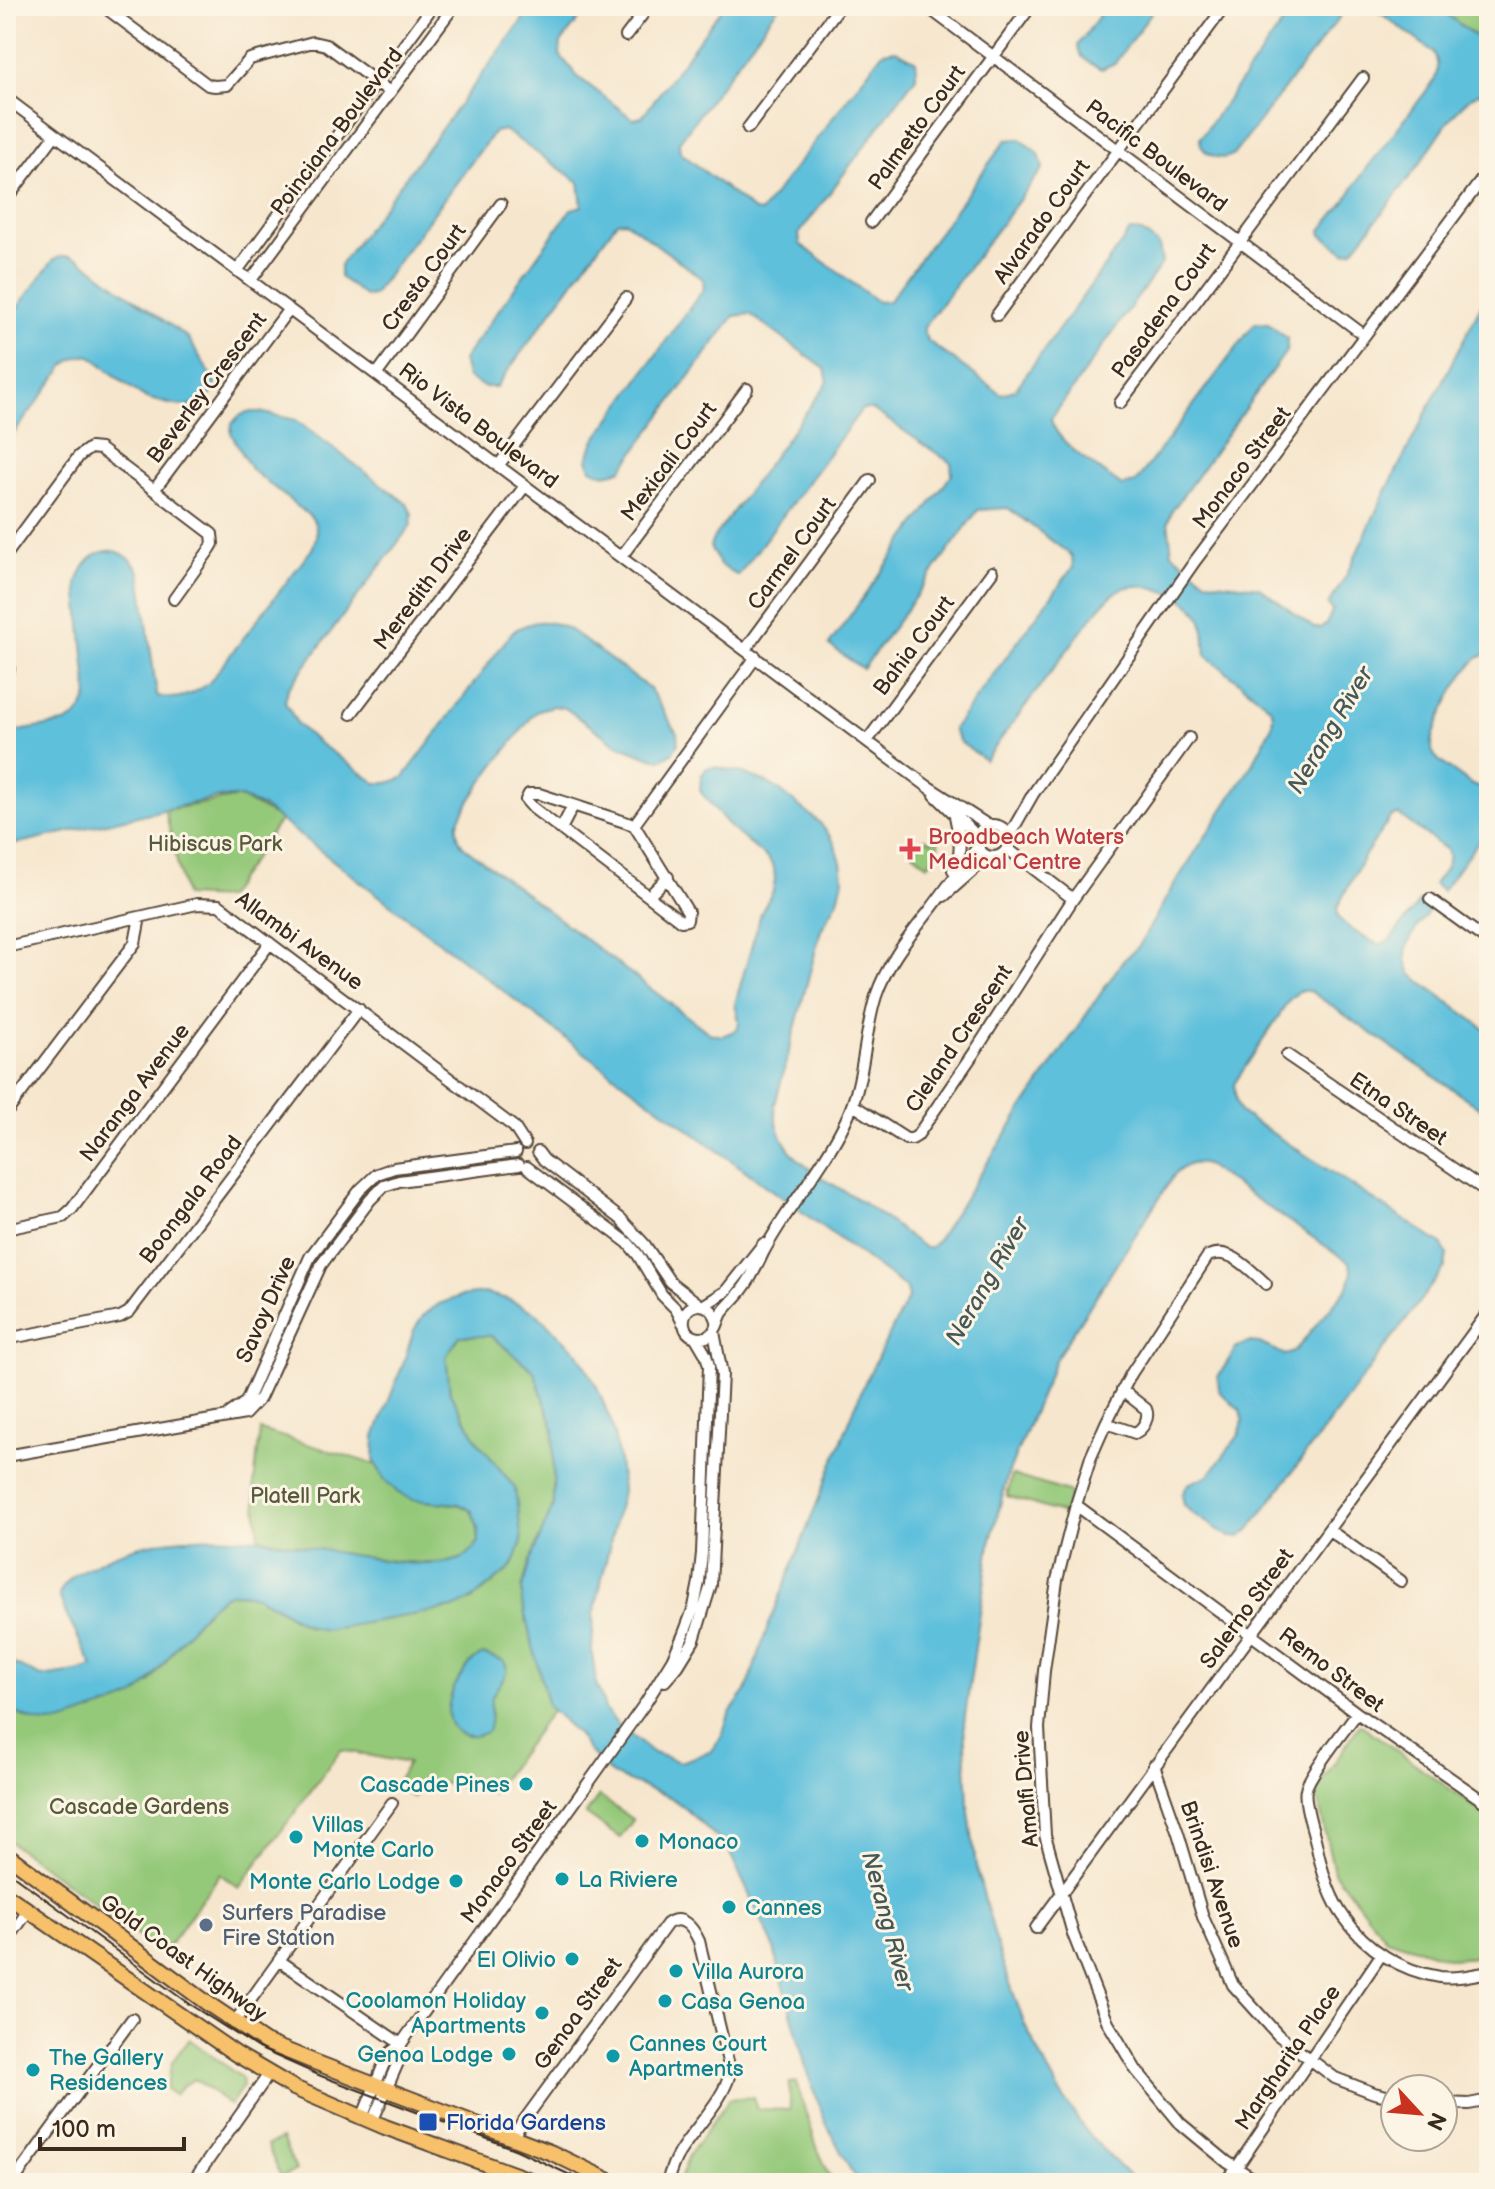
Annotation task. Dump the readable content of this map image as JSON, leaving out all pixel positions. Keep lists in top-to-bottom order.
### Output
{
  "streets": {
    "highway": ["Gold Coast Highway"],
    "street": [
      "Palmetto Court",
      "Poinciana Boulevard",
      "Pacific Boulevard",
      "Alvarado Court",
      "Cresta Court",
      "Pasadena Court",
      "Beverley Crescent",
      "Rio Vista Boulevard",
      "Mexicali Court",
      "Monaco Street",
      "Carmel Court",
      "Meredith Drive",
      "Bahia Court",
      "Allambi Avenue",
      "Cleland Crescent",
      "Naranga Avenue",
      "Etna Street",
      "Boongala Road",
      "Savoy Drive",
      "Salerno Street",
      "Remo Street",
      "Amalfi Drive",
      "Brindisi Avenue",
      "Genoa Street",
      "Margharita Place"
    ]
  },
  "crossings": [
    ["Palmetto Court", "Pacific Boulevard"],
    ["Poinciana Boulevard", "Rio Vista Boulevard"],
    ["Pacific Boulevard", "Alvarado Court"],
    ["Pacific Boulevard", "Pasadena Court"],
    ["Pacific Boulevard", "Monaco Street"],
    ["Cresta Court", "Rio Vista Boulevard"],
    ["Beverley Crescent", "Rio Vista Boulevard"],
    ["Rio Vista Boulevard", "Mexicali Court"],
    ["Rio Vista Boulevard", "Monaco Street"],
    ["Rio Vista Boulevard", "Carmel Court"],
    ["Rio Vista Boulevard", "Meredith Drive"],
    ["Rio Vista Boulevard", "Bahia Court"],
    ["Monaco Street", "Gold Coast Highway"],
    ["Allambi Avenue", "Naranga Avenue"],
    ["Allambi Avenue", "Boongala Road"],
    ["Allambi Avenue", "Savoy Drive"],
    ["Salerno Street", "Remo Street"],
    ["Salerno Street", "Amalfi Drive"],
    ["Salerno Street", "Brindisi Avenue"],
    ["Remo Street", "Amalfi Drive"],
    ["Amalfi Drive", "Margharita Place"],
    ["Brindisi Avenue", "Margharita Place"],
    ["Gold Coast Highway", "Genoa Street"]
  ],
  "water": ["Nerang River"],
  "parks": ["Hibiscus Park", "Platell Park", "Cascade Gardens"],
  "places": {
    "health": ["Broadbeach Waters Medical Centre"],
    "other": [
      "Cascade Pines",
      "Villas Monte Carlo",
      "Monaco",
      "La Riviere",
      "Monte Carlo Lodge",
      "Cannes",
      "Surfers Paradise Fire Station",
      "El Olivio",
      "Villa Aurora",
      "Casa Genoa",
      "Coolamon Holiday Apartments",
      "Genoa Lodge",
      "Cannes Court Apartments",
      "The Gallery Residences"
    ],
    "transit": ["Florida Gardens"]
  },
  "scale_bar": "100 m",
  "north": "bottom right"
}
